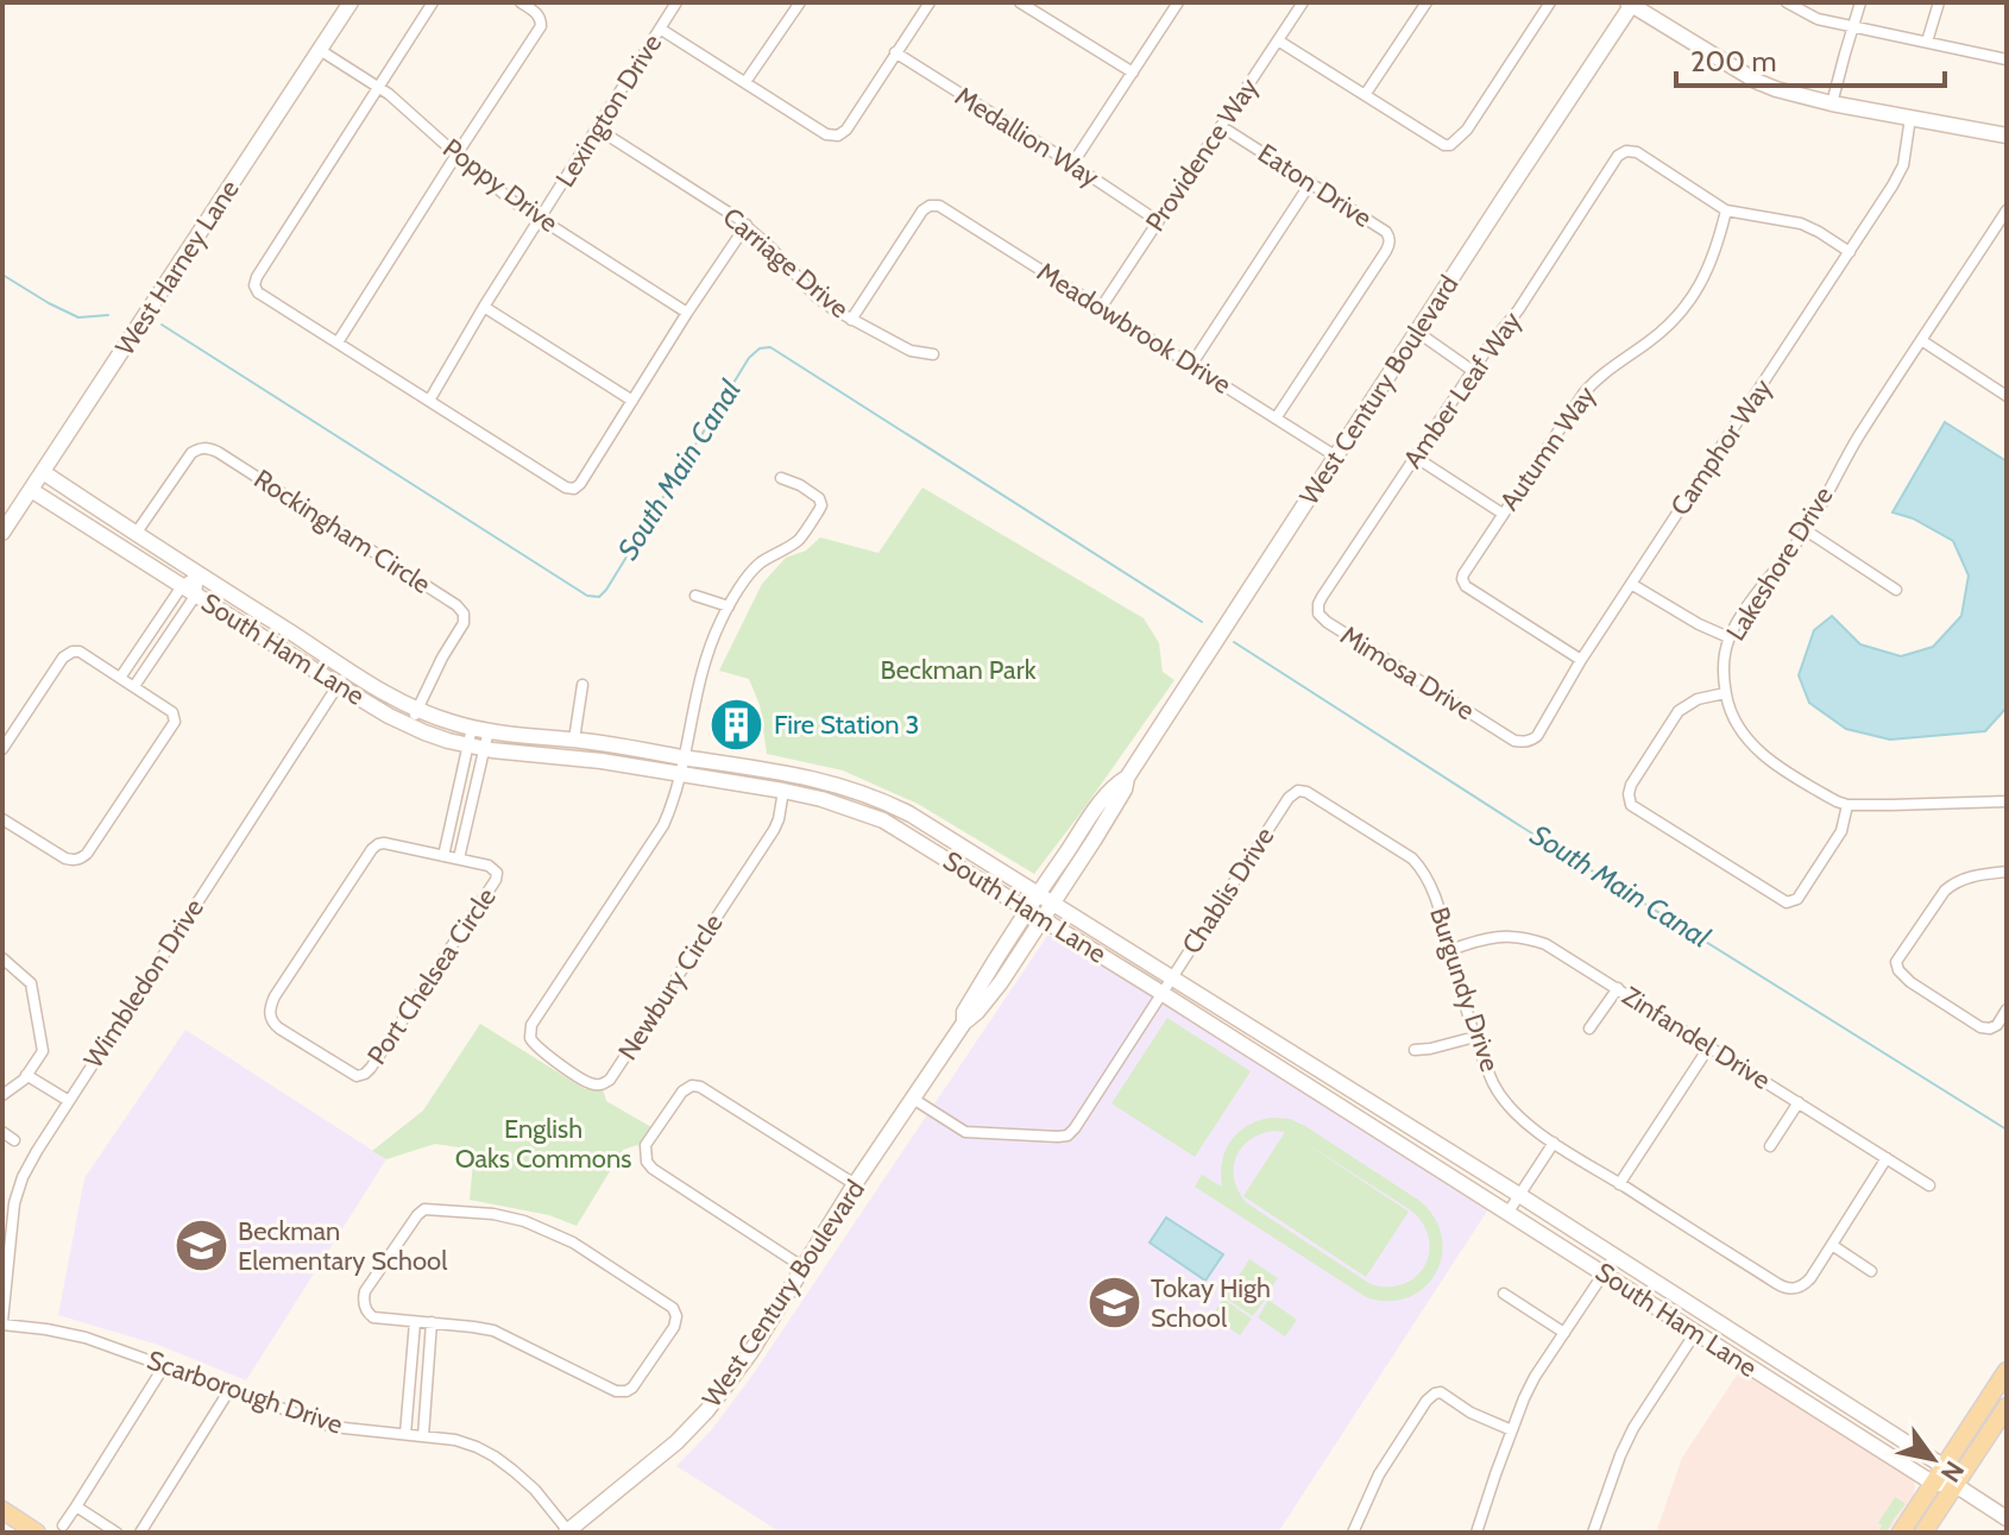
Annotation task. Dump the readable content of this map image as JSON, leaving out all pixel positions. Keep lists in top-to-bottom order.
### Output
{
  "streets": {
    "main road": ["West Harney Lane", "West Century Boulevard", "South Ham Lane"],
    "street": [
      "Lexington Drive",
      "Medallion Way",
      "Providence Way",
      "Poppy Drive",
      "Eaton Drive",
      "Carriage Drive",
      "Meadowbrook Drive",
      "Amber Leaf Way",
      "Camphor Way",
      "Autumn Way",
      "Rockingham Circle",
      "Lakeshore Drive",
      "Mimosa Drive",
      "Chablis Drive",
      "Port Chelsea Circle",
      "Wimbledon Drive",
      "Newbury Circle",
      "Burgundy Drive",
      "Zinfandel Drive",
      "Scarborough Drive"
    ]
  },
  "crossings": [
    ["Lexington Drive", "Poppy Drive"],
    ["Lexington Drive", "Carriage Drive"],
    ["Medallion Way", "Providence Way"],
    ["Providence Way", "Eaton Drive"],
    ["Providence Way", "Meadowbrook Drive"],
    ["Poppy Drive", "West Harney Lane"],
    ["Eaton Drive", "Meadowbrook Drive"],
    ["Carriage Drive", "Meadowbrook Drive"],
    ["West Harney Lane", "South Ham Lane"],
    ["Meadowbrook Drive", "West Century Boulevard"],
    ["West Century Boulevard", "South Ham Lane"],
    ["West Century Boulevard", "Scarborough Drive"],
    ["Amber Leaf Way", "Autumn Way"],
    ["Amber Leaf Way", "Mimosa Drive"],
    ["Camphor Way", "Autumn Way"],
    ["Camphor Way", "Mimosa Drive"],
    ["Rockingham Circle", "South Ham Lane"],
    ["South Ham Lane", "Chablis Drive"],
    ["South Ham Lane", "Port Chelsea Circle"],
    ["South Ham Lane", "Wimbledon Drive"],
    ["South Ham Lane", "Newbury Circle"],
    ["Chablis Drive", "Burgundy Drive"],
    ["Wimbledon Drive", "Scarborough Drive"],
    ["Burgundy Drive", "Zinfandel Drive"]
  ],
  "water": ["South Main Canal"],
  "parks": ["Beckman Park", "English Oaks Commons"],
  "places": {
    "building": ["Fire Station 3"],
    "school or university": ["Beckman Elementary School", "Tokay High School"]
  },
  "scale_bar": "200 m",
  "north": "bottom right"
}
